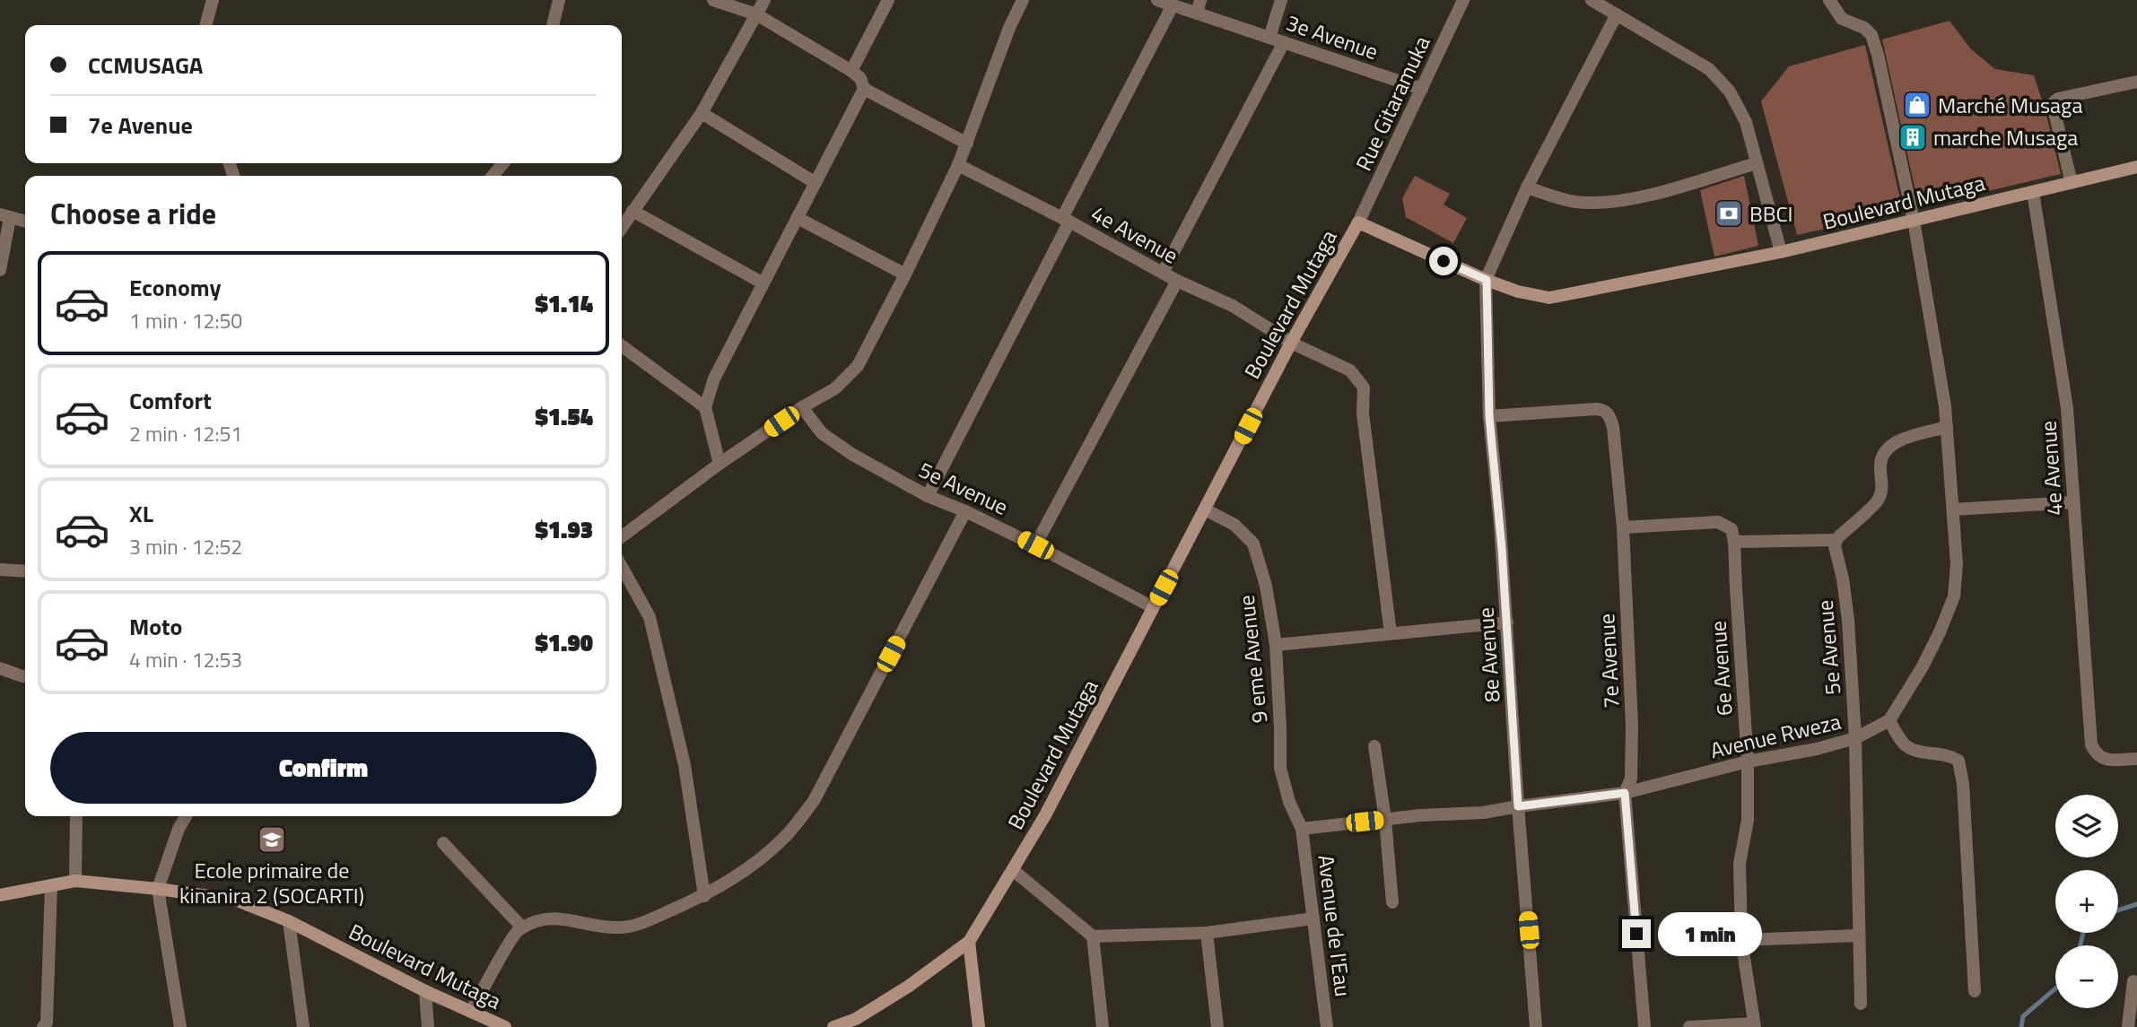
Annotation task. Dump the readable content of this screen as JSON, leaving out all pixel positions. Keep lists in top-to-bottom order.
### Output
{
  "streets": {
    "street": [
      "3e Avenue",
      "Rue Gitaramuka",
      "Boulevard Mutaga",
      "4e Avenue",
      "5e Avenue",
      "8e Avenue",
      "9 eme Avenue",
      "7e Avenue",
      "6e Avenue",
      "Avenue Rweza",
      "Avenue de l'Eau"
    ]
  },
  "crossings": [
    ["3e Avenue", "Rue Gitaramuka"],
    ["Rue Gitaramuka", "Boulevard Mutaga"],
    ["Boulevard Mutaga", "4e Avenue"],
    ["Boulevard Mutaga", "5e Avenue"],
    ["Boulevard Mutaga", "8e Avenue"],
    ["Boulevard Mutaga", "9 eme Avenue"],
    ["5e Avenue", "Avenue Rweza"],
    ["8e Avenue", "7e Avenue"],
    ["8e Avenue", "Avenue Rweza"],
    ["9 eme Avenue", "Avenue Rweza"],
    ["9 eme Avenue", "Avenue de l'Eau"],
    ["7e Avenue", "Avenue Rweza"],
    ["6e Avenue", "Avenue Rweza"],
    ["Avenue Rweza", "Avenue de l'Eau"]
  ],
  "places": {
    "shop": ["Marché Musaga"],
    "building": ["marche Musaga"],
    "bank": ["BBCI"],
    "school or university": ["Ecole primaire de kinanira 2 (SOCARTI)"]
  },
  "page": {
    "banner": ["CCMUSAGA", "7e Avenue"],
    "heading": "Choose a ride",
    "list": [
      {
        "name": "Economy",
        "note": "1 min · 12:50",
        "value": "$1.14"
      },
      {
        "name": "Comfort",
        "note": "2 min · 12:51",
        "value": "$1.54"
      },
      {
        "name": "XL",
        "note": "3 min · 12:52",
        "value": "$1.93"
      },
      {
        "name": "Moto",
        "note": "4 min · 12:53",
        "value": "$1.90"
      }
    ],
    "buttons": "Confirm",
    "map_buttons": ["+", "−"],
    "bubble": "1 min"
  }
}
